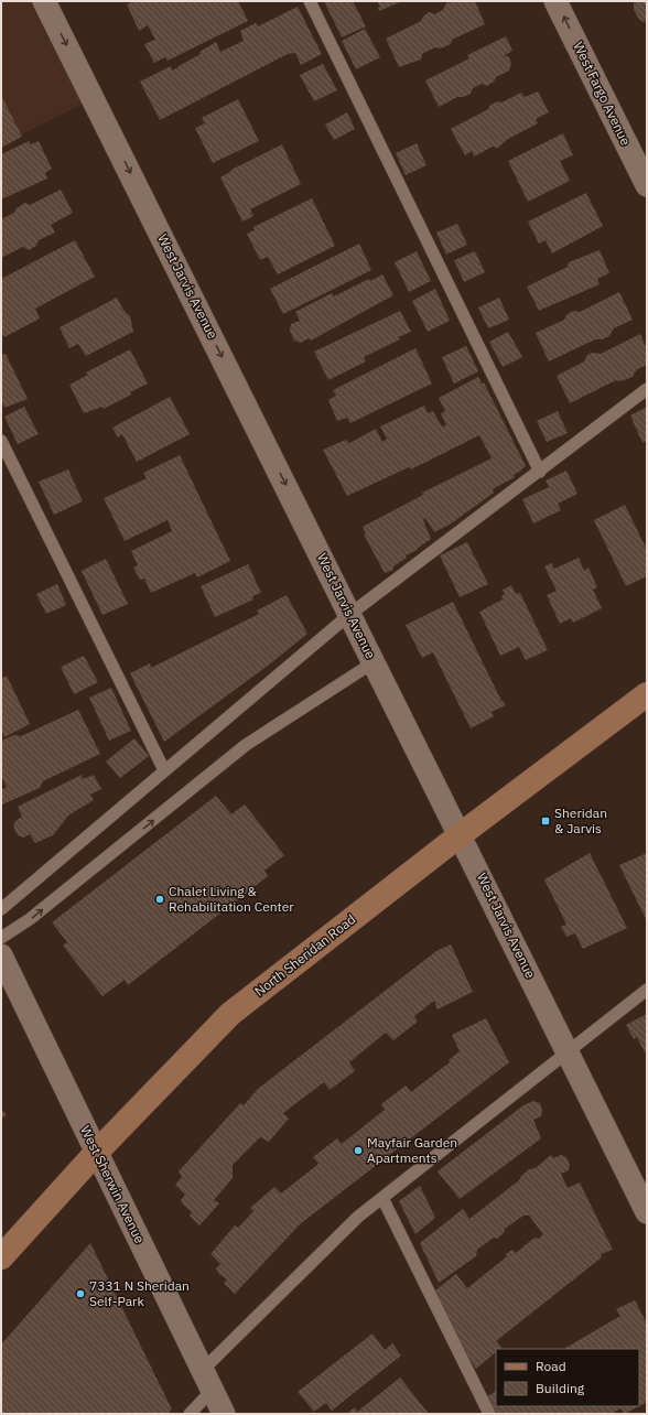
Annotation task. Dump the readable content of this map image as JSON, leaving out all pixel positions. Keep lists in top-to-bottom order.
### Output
{
  "streets": {
    "main road": ["North Sheridan Road"],
    "street": ["West Fargo Avenue", "West Jarvis Avenue", "West Sherwin Avenue"]
  },
  "crossings": [
    ["West Jarvis Avenue", "North Sheridan Road"],
    ["North Sheridan Road", "West Sherwin Avenue"]
  ],
  "one_way": ["West Fargo Avenue", "West Jarvis Avenue"],
  "places": {
    "transit": ["Sheridan & Jarvis"],
    "other": ["Chalet Living & Rehabilitation Center", "Mayfair Garden Apartments", "7331 N Sheridan Self-Park"]
  },
  "legend": ["Road", "Building"]
}
